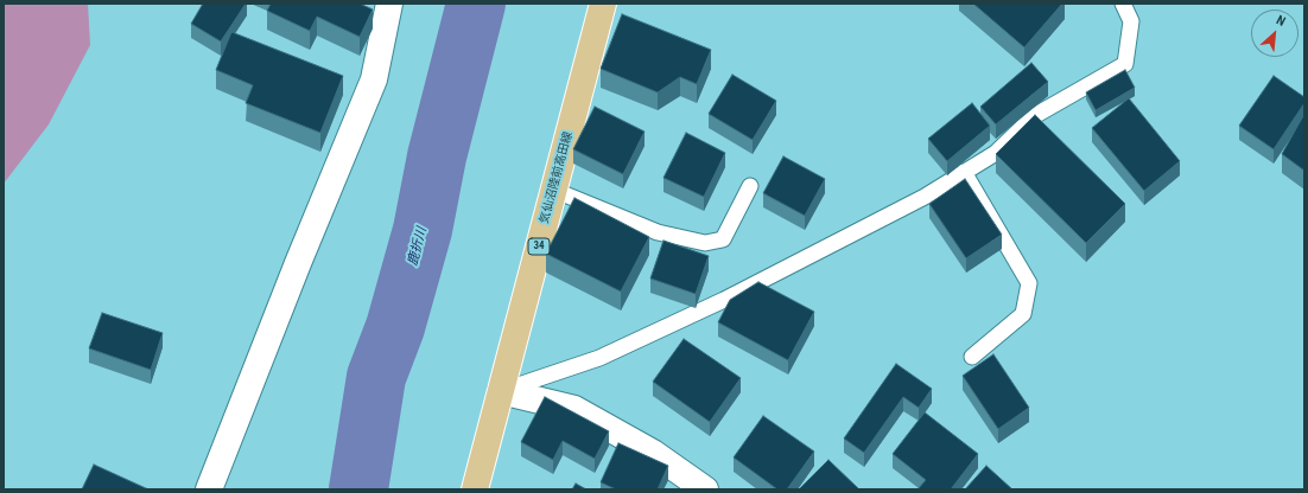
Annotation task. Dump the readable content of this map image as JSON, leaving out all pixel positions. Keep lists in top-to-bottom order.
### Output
{
  "streets": {
    "main road": ["気仙沼陸前高田線", "34"]
  },
  "water": ["鹿折川"],
  "north": "top right"
}
